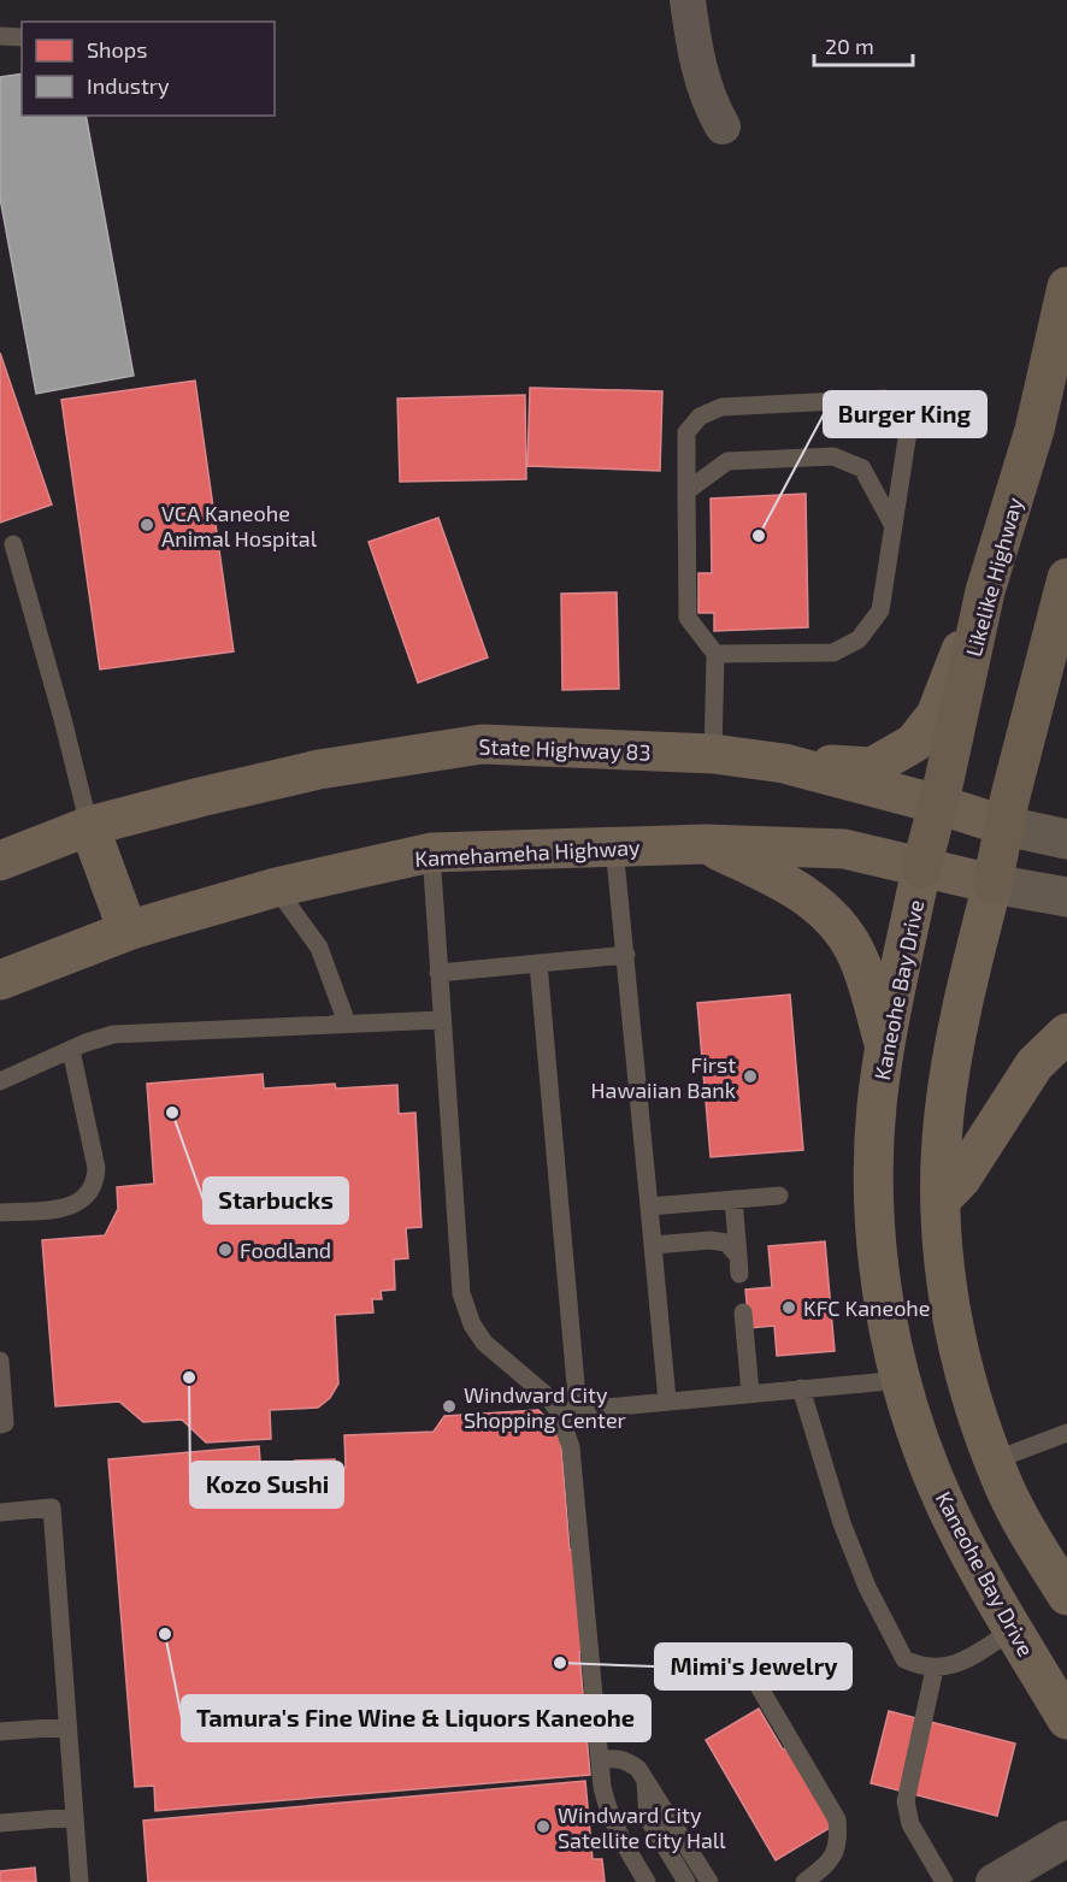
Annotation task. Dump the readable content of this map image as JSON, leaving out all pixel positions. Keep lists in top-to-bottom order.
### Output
{
  "streets": {
    "highway": ["Likelike Highway"],
    "main road": ["State Highway 83", "Kamehameha Highway", "Kaneohe Bay Drive"]
  },
  "crossings": [
    ["Likelike Highway", "State Highway 83"],
    ["Likelike Highway", "Kamehameha Highway"],
    ["Likelike Highway", "Kaneohe Bay Drive"],
    ["Kamehameha Highway", "Kaneohe Bay Drive"]
  ],
  "places": [
    "VCA Kaneohe Animal Hospital",
    "Burger King",
    "First Hawaiian Bank",
    "Starbucks",
    "Foodland",
    "KFC Kaneohe",
    "Kozo Sushi",
    "Windward City Shopping Center",
    "Tamura's Fine Wine & Liquors Kaneohe",
    "Mimi's Jewelry",
    "Windward City Satellite City Hall"
  ],
  "legend": ["Shops", "Industry"],
  "scale_bar": "20 m"
}
